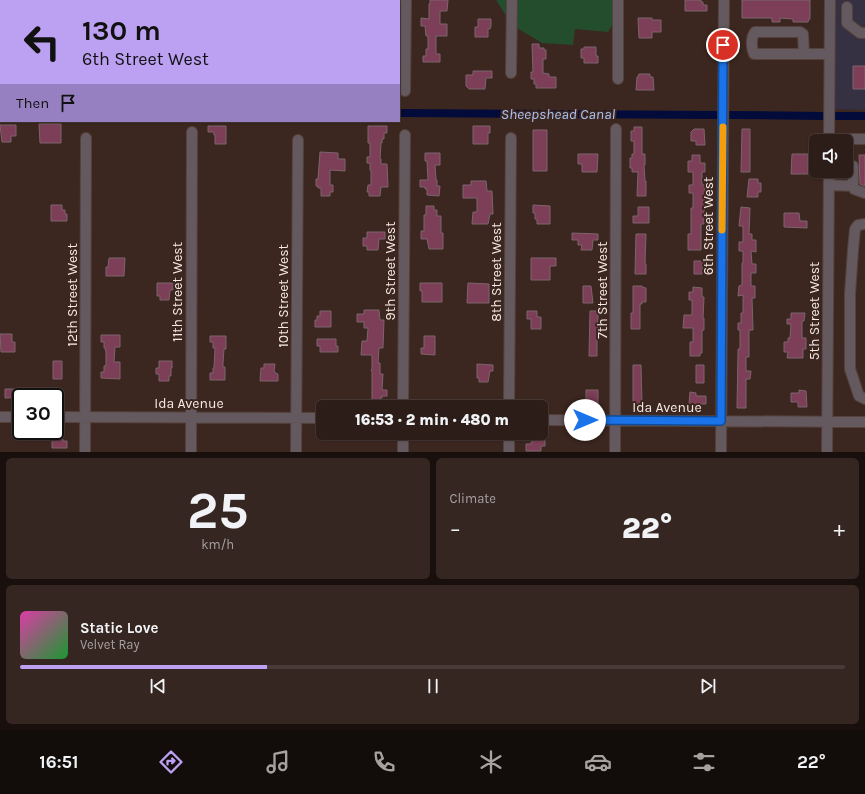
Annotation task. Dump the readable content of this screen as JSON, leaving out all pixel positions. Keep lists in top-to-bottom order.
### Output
{
  "streets": {
    "street": [
      "6th Street West",
      "9th Street West",
      "8th Street West",
      "7th Street West",
      "11th Street West",
      "12th Street West",
      "10th Street West",
      "5th Street West",
      "Ida Avenue"
    ]
  },
  "crossings": [
    ["6th Street West", "Ida Avenue"],
    ["7th Street West", "Ida Avenue"],
    ["11th Street West", "Ida Avenue"],
    ["12th Street West", "Ida Avenue"],
    ["10th Street West", "Ida Avenue"],
    ["5th Street West", "Ida Avenue"]
  ],
  "water": ["Sheepshead Canal"],
  "page": {
    "turn": ["130 m", "6th Street West"],
    "then": "Then",
    "limit": "30",
    "trip": "16:53 · 2 min · 480 m",
    "tile": [
      ["25", "km/h"],
      "Climate"
    ],
    "heat": ["−", "22°", "+"],
    "song": ["Static Love", "Velvet Ray"],
    "tabs": ["16:51", "22°"]
  }
}
